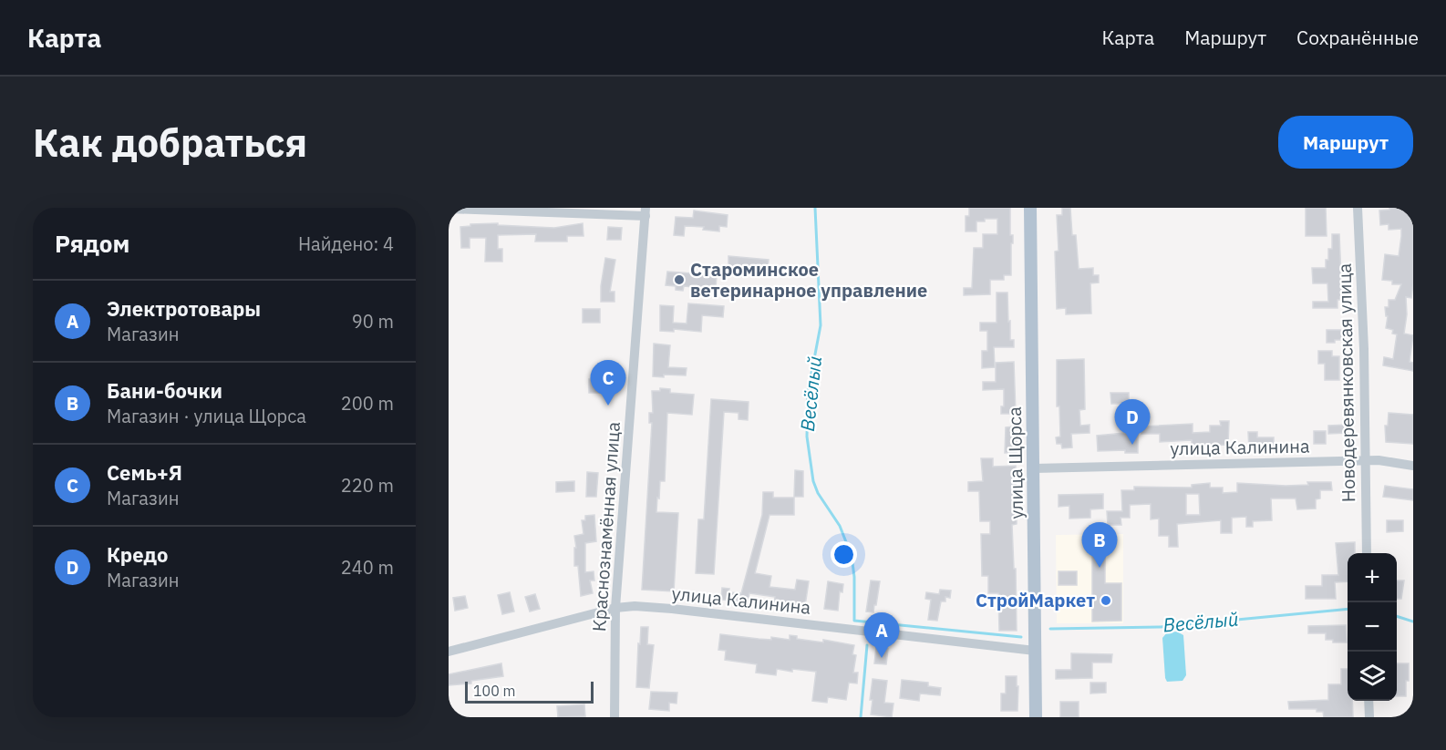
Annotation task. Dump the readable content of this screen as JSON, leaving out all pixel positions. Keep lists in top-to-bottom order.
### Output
{
  "streets": {
    "main road": ["улица Щорса"],
    "street": ["Новодеревянковская улица", "улица Калинина", "Краснознамённая улица"]
  },
  "crossings": [
    ["Новодеревянковская улица", "улица Калинина"],
    ["улица Калинина", "улица Щорса"],
    ["улица Калинина", "Краснознамённая улица"]
  ],
  "water": ["Весёлый"],
  "places": ["Староминское ветеринарное управление", "СтройМаркет"],
  "scale_bar": "100 m",
  "page": {
    "header": "Карта",
    "nav": ["Карта", "Маршрут", "Сохранённые"],
    "buttons": "Маршрут",
    "title": "Как добраться",
    "heading": ["Рядом", "Найдено: 4"],
    "list": [
      {
        "mark": "A",
        "name": "Электротовары",
        "note": "Магазин",
        "value": "90 m"
      },
      {
        "mark": "B",
        "name": "Бани-бочки",
        "note": "Магазин · улица Щорса",
        "value": "200 m"
      },
      {
        "mark": "C",
        "name": "Семь+Я",
        "note": "Магазин",
        "value": "220 m"
      },
      {
        "mark": "D",
        "name": "Кредо",
        "note": "Магазин",
        "value": "240 m"
      }
    ],
    "pins": [
      "C",
      "D",
      "B",
      "A"
    ],
    "map_buttons": ["+", "−"],
    "scale": "100 m"
  }
}
